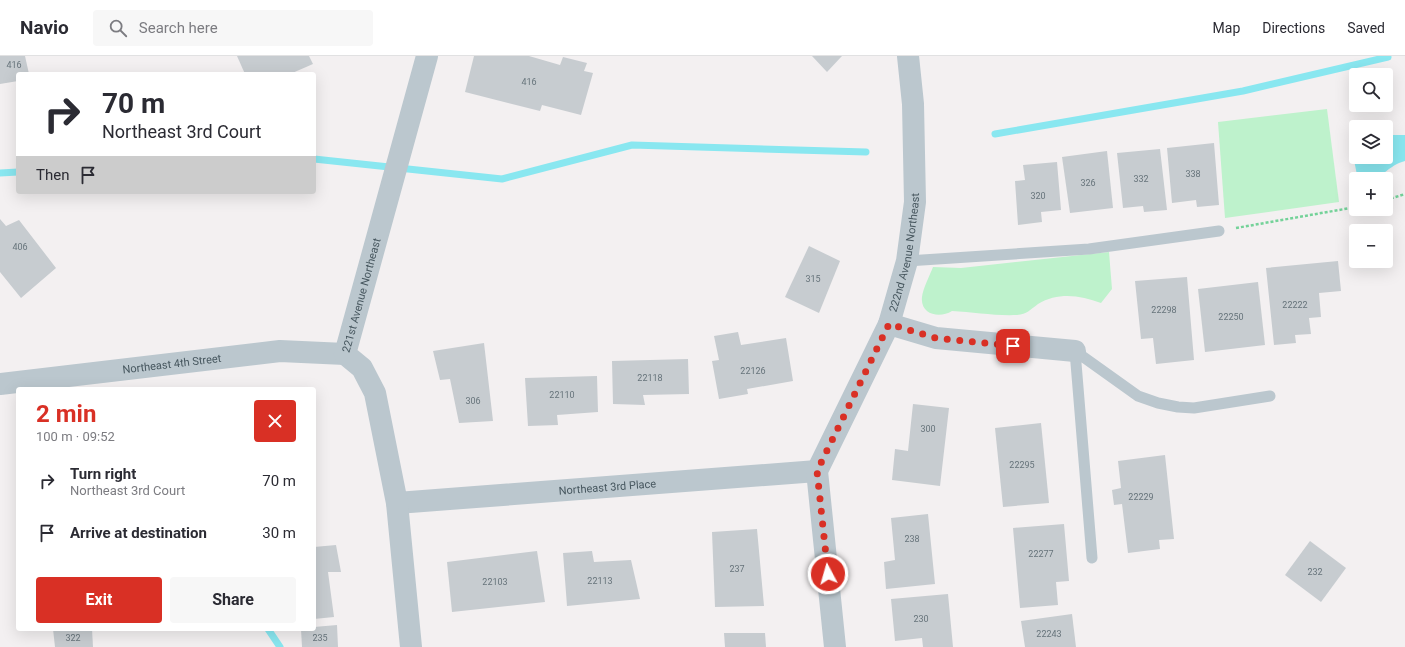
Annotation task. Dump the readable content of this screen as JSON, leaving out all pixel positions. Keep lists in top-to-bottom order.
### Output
{
  "streets": {
    "street": [
      "222nd Avenue Northeast",
      "221st Avenue Northeast",
      "Northeast 4th Street",
      "Northeast 3rd Place"
    ]
  },
  "crossings": [
    ["222nd Avenue Northeast", "Northeast 3rd Place"],
    ["221st Avenue Northeast", "Northeast 4th Street"],
    ["221st Avenue Northeast", "Northeast 3rd Place"]
  ],
  "house_numbers": [
    "416",
    "416",
    "338",
    "332",
    "326",
    "320",
    "406",
    "315",
    "22222",
    "22298",
    "22250",
    "22126",
    "22118",
    "22110",
    "306",
    "300",
    "22295",
    "22229",
    "238",
    "22277",
    "237",
    "232",
    "22113",
    "22103",
    "230",
    "22243",
    "322",
    "235"
  ],
  "page": {
    "header": "Navio",
    "search": "Search here",
    "nav": ["Map", "Directions", "Saved"],
    "map_buttons": ["+", "−"],
    "turn": ["70 m", "Northeast 3rd Court"],
    "then": "Then",
    "heading": ["2 min", "100 m · 09:52"],
    "list": [
      {
        "name": "Turn right",
        "note": "Northeast 3rd Court",
        "value": "70 m"
      },
      {
        "name": "Arrive at destination",
        "value": "30 m"
      }
    ],
    "buttons": ["Exit", "Share"]
  }
}
